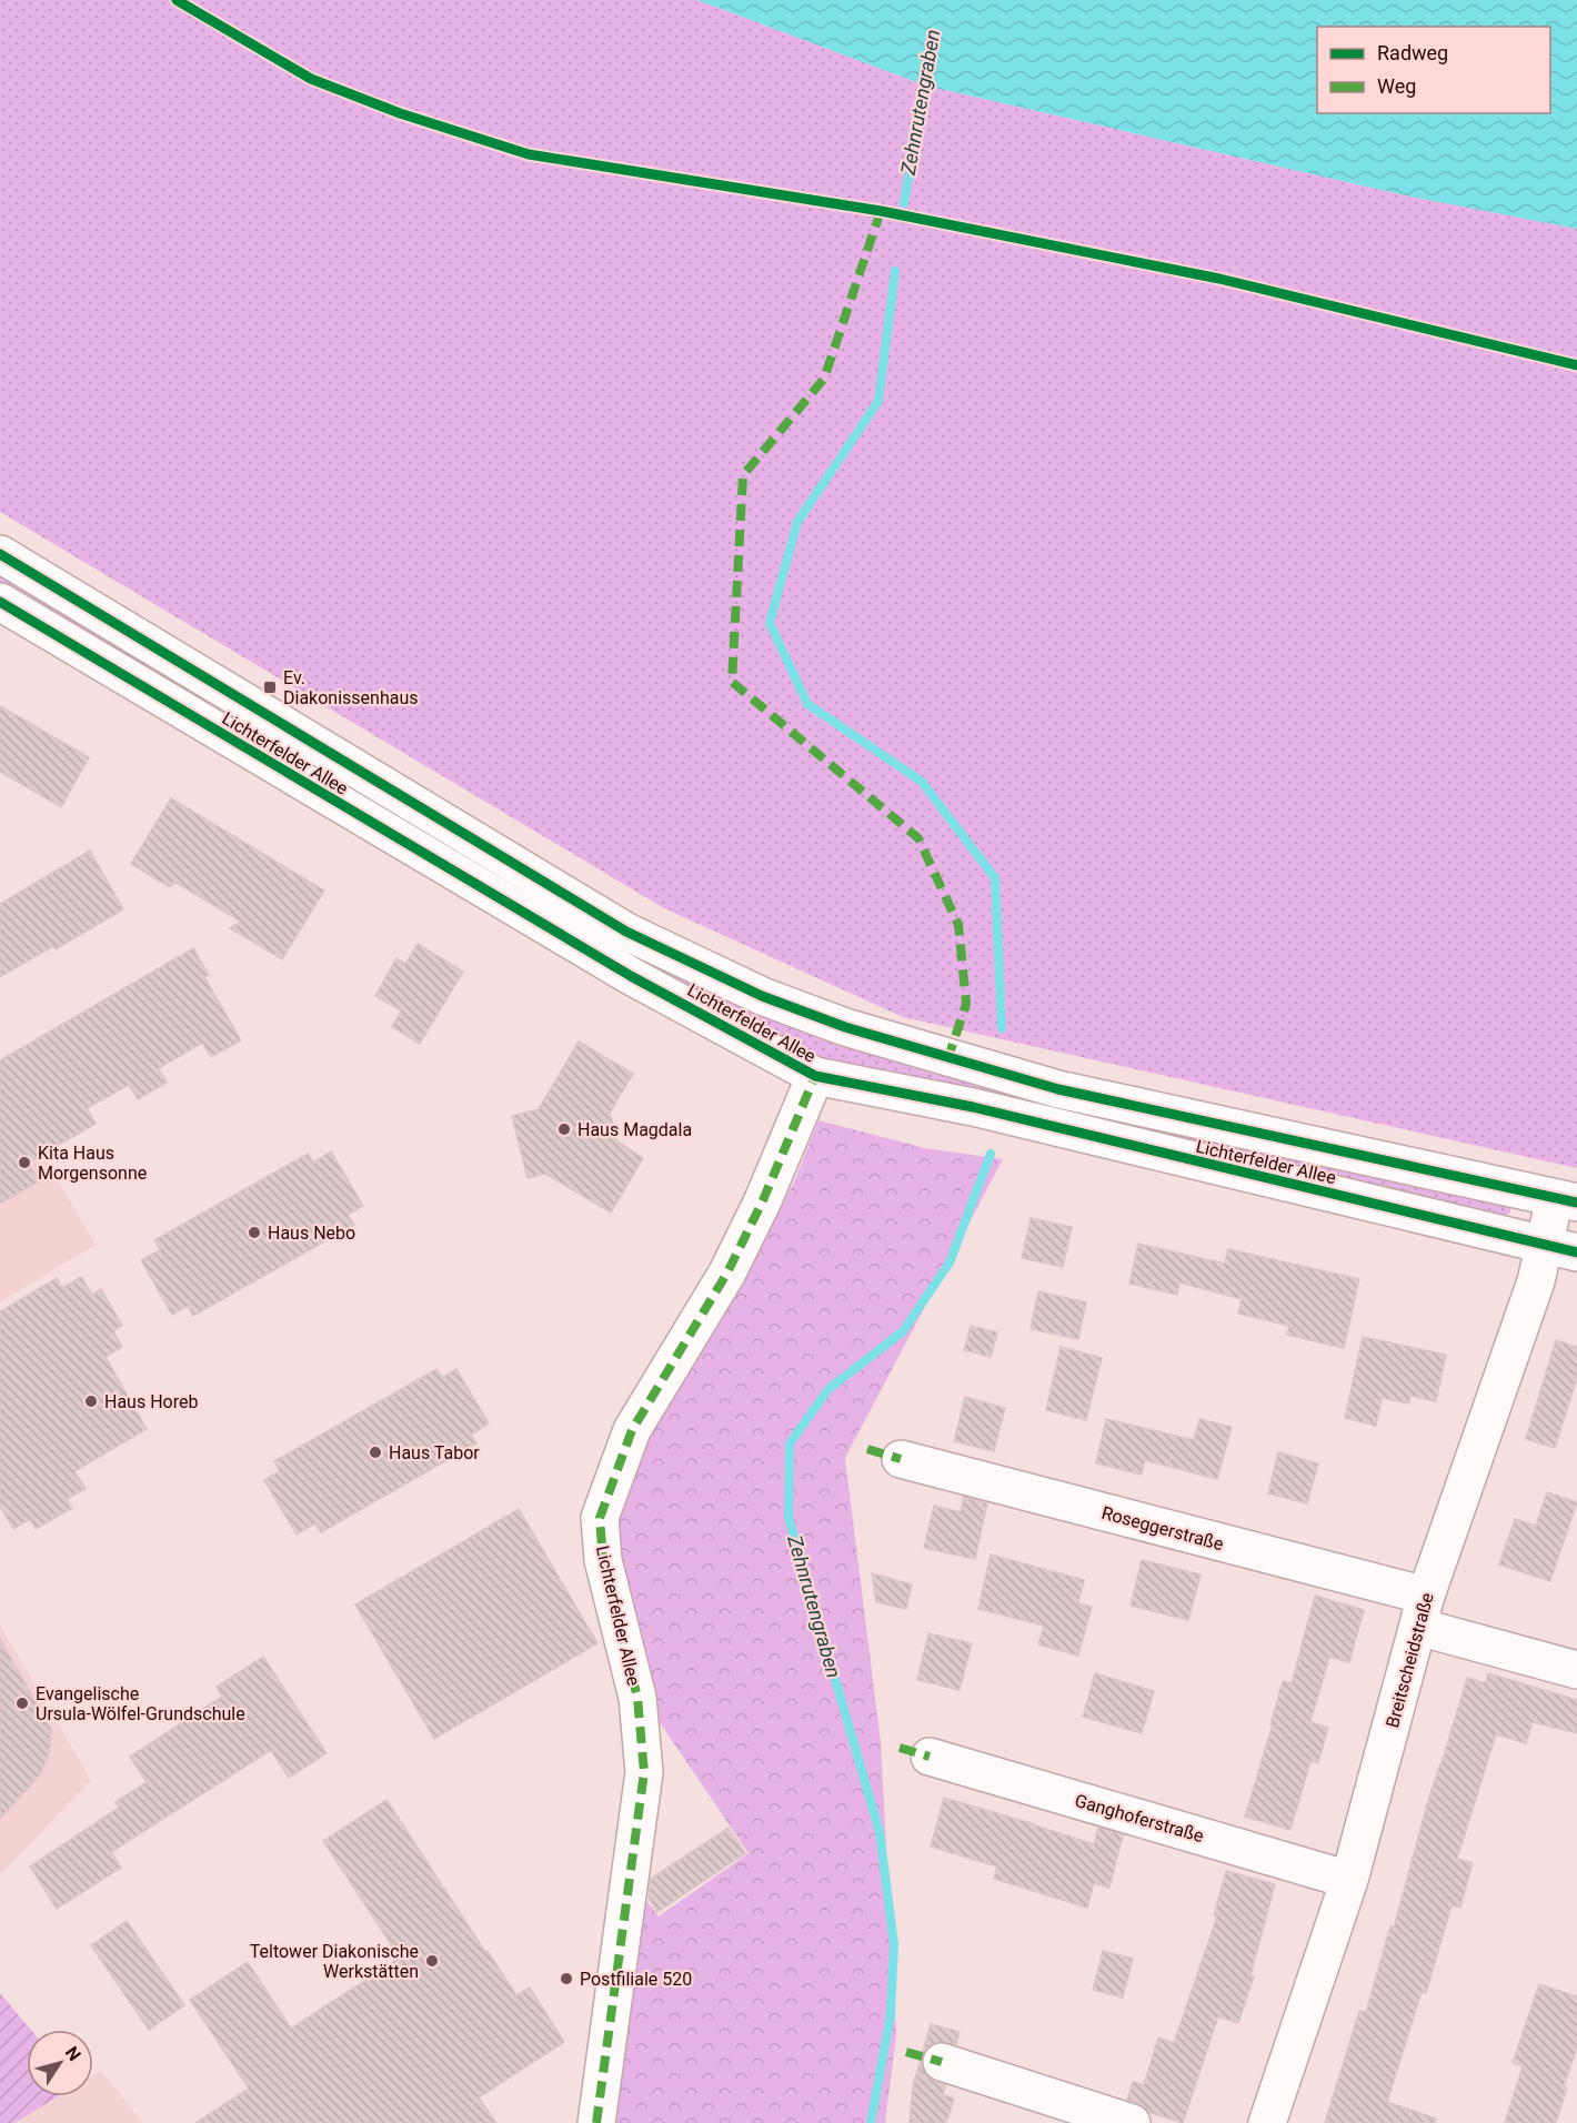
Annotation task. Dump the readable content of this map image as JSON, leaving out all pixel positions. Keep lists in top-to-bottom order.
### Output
{
  "streets": {
    "street": [
      "Lichterfelder Allee",
      "Roseggerstraße",
      "Breitscheidstraße",
      "Ganghoferstraße"
    ]
  },
  "crossings": [
    ["Lichterfelder Allee", "Breitscheidstraße"],
    ["Roseggerstraße", "Breitscheidstraße"],
    ["Breitscheidstraße", "Ganghoferstraße"]
  ],
  "water": ["Zehnrutengraben"],
  "places": {
    "transit": ["Ev. Diakonissenhaus"],
    "other": [
      "Haus Magdala",
      "Kita Haus Morgensonne",
      "Haus Nebo",
      "Haus Horeb",
      "Haus Tabor",
      "Evangelische Ursula-Wölfel-Grundschule",
      "Teltower Diakonische Werkstätten",
      "Postfiliale 520"
    ]
  },
  "legend": ["Radweg", "Weg"],
  "north": "top right"
}
